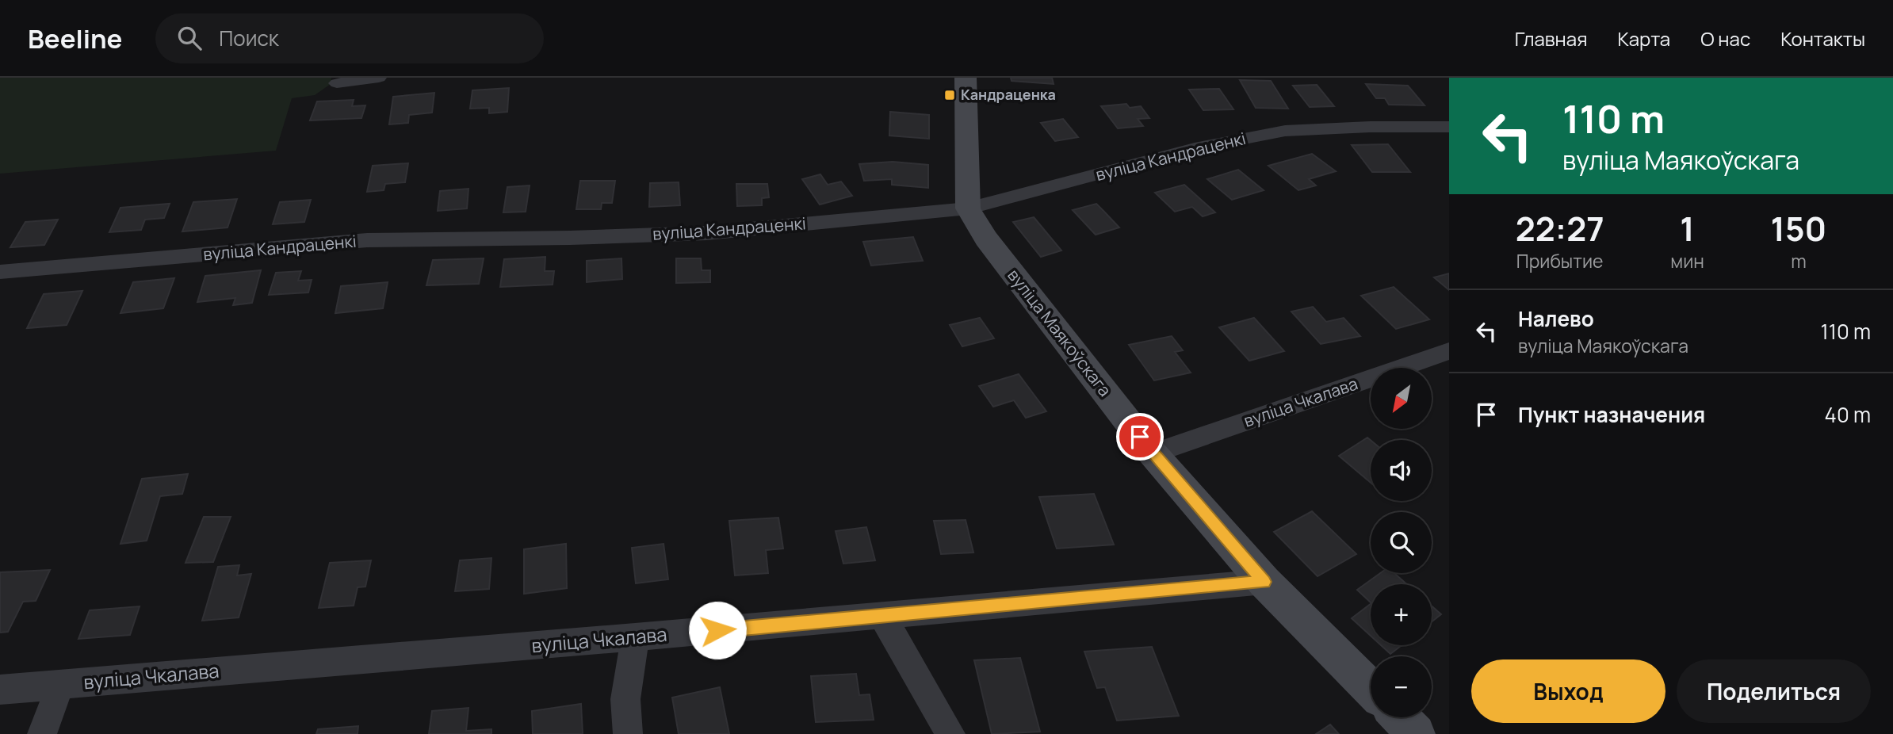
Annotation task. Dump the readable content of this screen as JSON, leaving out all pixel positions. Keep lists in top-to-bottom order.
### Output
{
  "streets": {
    "street": ["вуліца Кандраценкі", "вуліца Маякоўскага", "вуліца Чкалава"]
  },
  "crossings": [
    ["вуліца Кандраценкі", "вуліца Маякоўскага"],
    ["вуліца Маякоўскага", "вуліца Чкалава"]
  ],
  "places": {
    "transit": ["Кандраценка"]
  },
  "north": "bottom left",
  "page": {
    "header": "Beeline",
    "search": "Поиск",
    "nav": [
      "Главная",
      "Карта",
      "О нас",
      "Контакты"
    ],
    "turn": ["110 m", "вуліца Маякоўскага"],
    "eta": [
      "22:27",
      "Прибытие",
      "1",
      "мин",
      "150",
      "m"
    ],
    "list": [
      {
        "name": "Налево",
        "note": "вуліца Маякоўскага",
        "value": "110 m"
      },
      {
        "name": "Пункт назначения",
        "value": "40 m"
      }
    ],
    "map_buttons": ["+", "−"],
    "buttons": ["Выход", "Поделиться"]
  }
}
